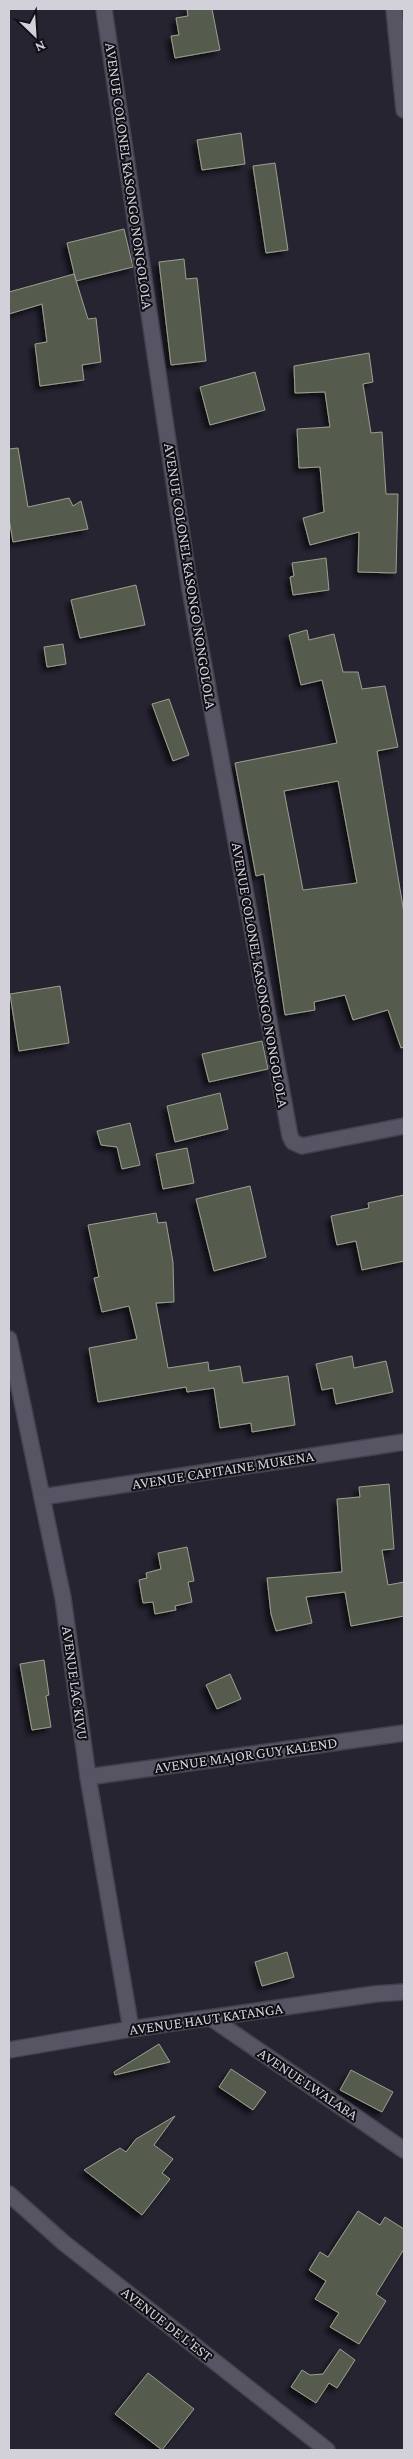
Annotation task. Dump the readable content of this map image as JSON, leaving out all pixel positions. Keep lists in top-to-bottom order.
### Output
{
  "streets": {
    "street": [
      "AVENUE COLONEL KASONGO NONGOLOLA",
      "AVENUE CAPITAINE MUKENA",
      "AVENUE LAC KIVU",
      "AVENUE MAJOR GUY KALEND",
      "AVENUE HAUT KATANGA",
      "AVENUE LWALABA",
      "AVENUE DE L'EST"
    ]
  },
  "crossings": [
    ["AVENUE CAPITAINE MUKENA", "AVENUE LAC KIVU"],
    ["AVENUE LAC KIVU", "AVENUE MAJOR GUY KALEND"],
    ["AVENUE LAC KIVU", "AVENUE HAUT KATANGA"],
    ["AVENUE HAUT KATANGA", "AVENUE LWALABA"]
  ],
  "north": "bottom right"
}
